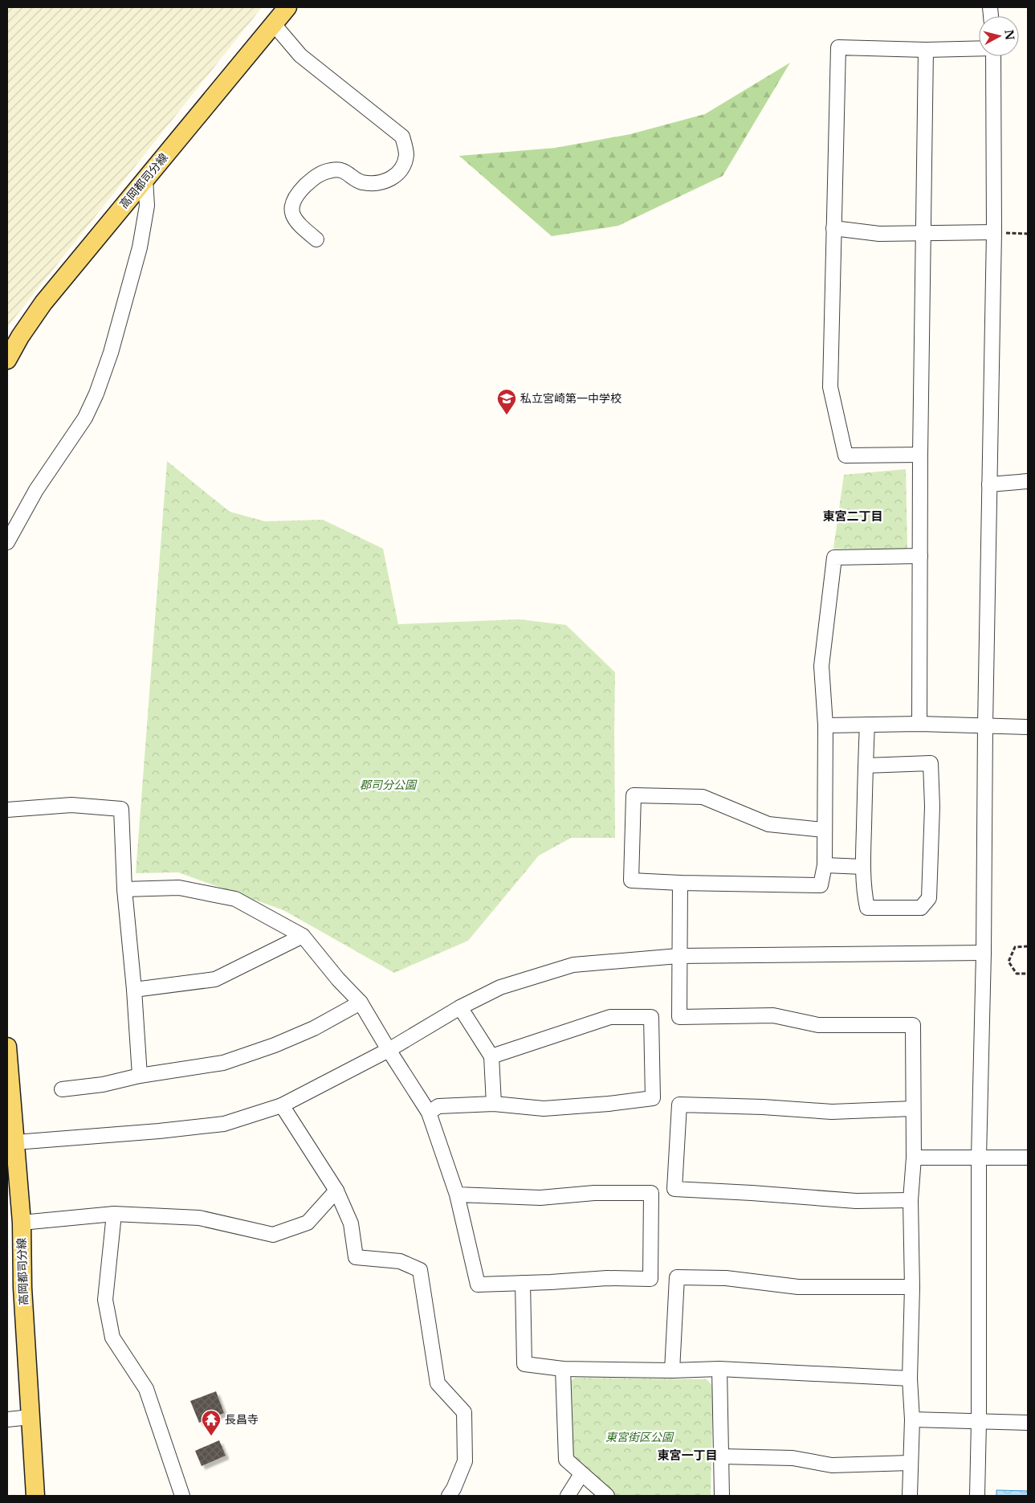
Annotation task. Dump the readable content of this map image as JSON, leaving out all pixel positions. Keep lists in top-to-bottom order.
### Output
{
  "streets": {
    "main road": ["高岡都司分線"]
  },
  "districts": ["東宮二丁目", "東宮一丁目"],
  "parks": ["郡司分公園", "東宮街区公園"],
  "places": {
    "school or university": ["私立宮崎第一中学校"],
    "temple": ["長昌寺"]
  },
  "north": "right"
}
